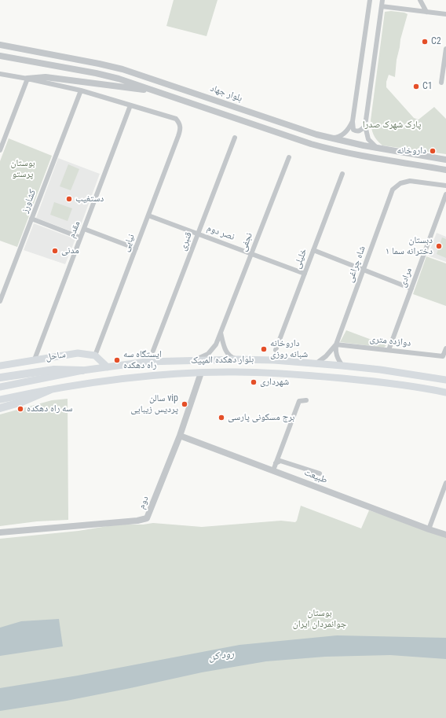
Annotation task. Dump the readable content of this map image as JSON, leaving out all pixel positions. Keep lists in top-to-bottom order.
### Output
{
  "streets": {
    "main road": ["ساحل", "بلوار دهکده المپیک"],
    "street": [
      "بلوار جهاد",
      "کشاورز",
      "مقدم",
      "نصر دوم",
      "قنبری",
      "نجفی",
      "نیایی",
      "خلیلی",
      "شاه چراغی",
      "مرادی",
      "دوازده متری",
      "طبیعت",
      "دوم"
    ]
  },
  "crossings": [
    ["مقدم", "نیایی"],
    ["مقدم", "ساحل"],
    ["نصر دوم", "قنبری"],
    ["نصر دوم", "نجفی"],
    ["نصر دوم", "نیایی"],
    ["نصر دوم", "خلیلی"],
    ["نجفی", "بلوار دهکده المپیک"],
    ["نیایی", "ساحل"],
    ["شاه چراغی", "دوازده متری"],
    ["مرادی", "دوازده متری"],
    ["بلوار دهکده المپیک", "دوم"],
    ["طبیعت", "دوم"]
  ],
  "water": ["رود کن"],
  "parks": ["پارک شهرک صدرا", "بوستان پرستو", "بوستان جوانمردان ایران"],
  "places": [
    "C2",
    "C1",
    "داروخانه",
    "دستغیب",
    "دبستان دخترانه سما ۱",
    "مدنی",
    "داروخانه شبانه روزی",
    "ایستگاه سه راه دهکده",
    "شهرداری",
    "سالن vip پردیس زیبایی",
    "سه راه دهکده",
    "برج مسکونی پارسی"
  ]
}
